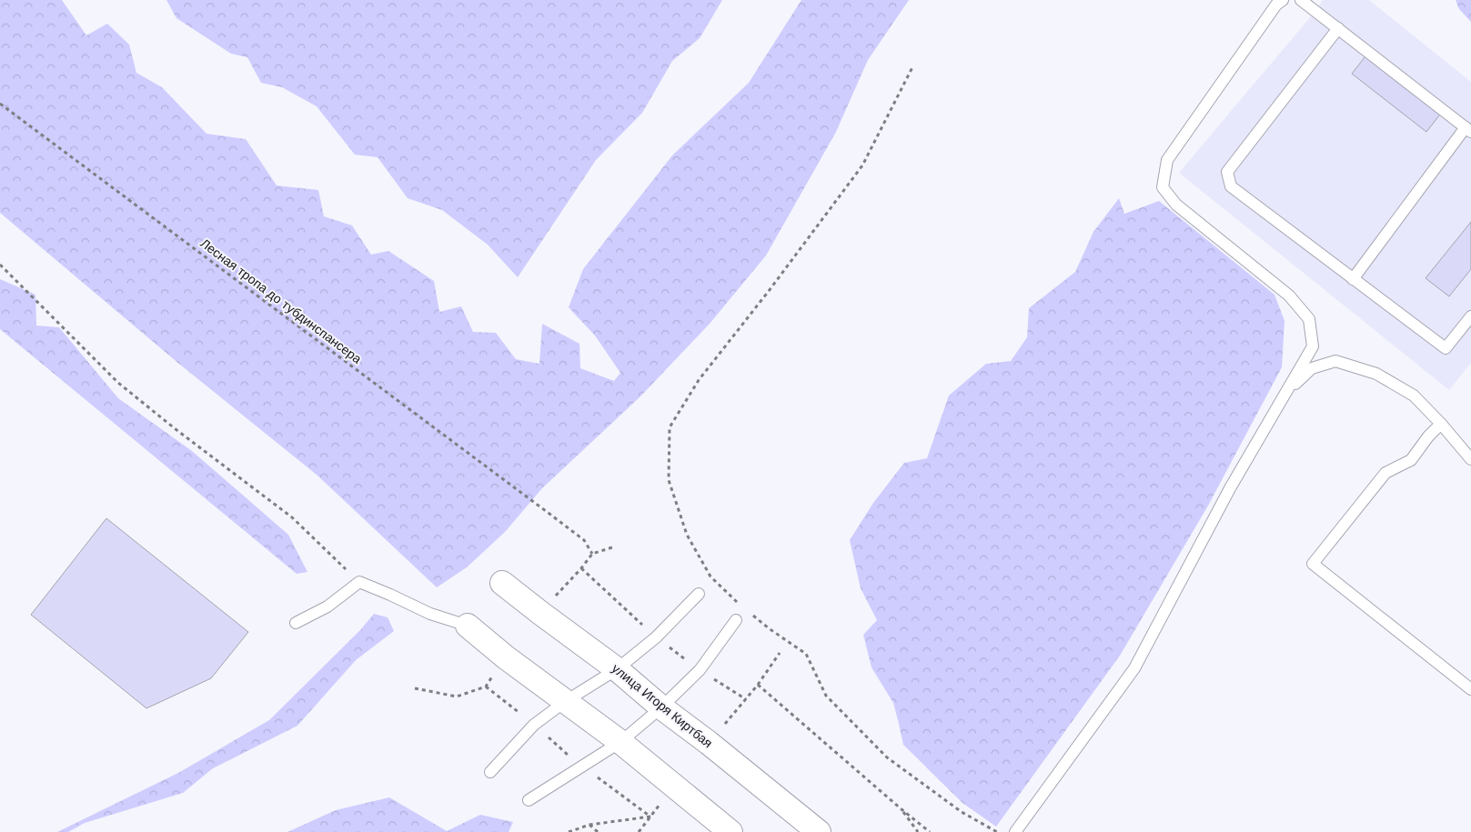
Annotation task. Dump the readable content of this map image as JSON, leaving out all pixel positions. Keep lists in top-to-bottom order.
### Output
{
  "streets": {
    "street": ["улица Игоря Киртбая"],
    "path": ["Лесная тропа до тубдинспансера"]
  }
}
